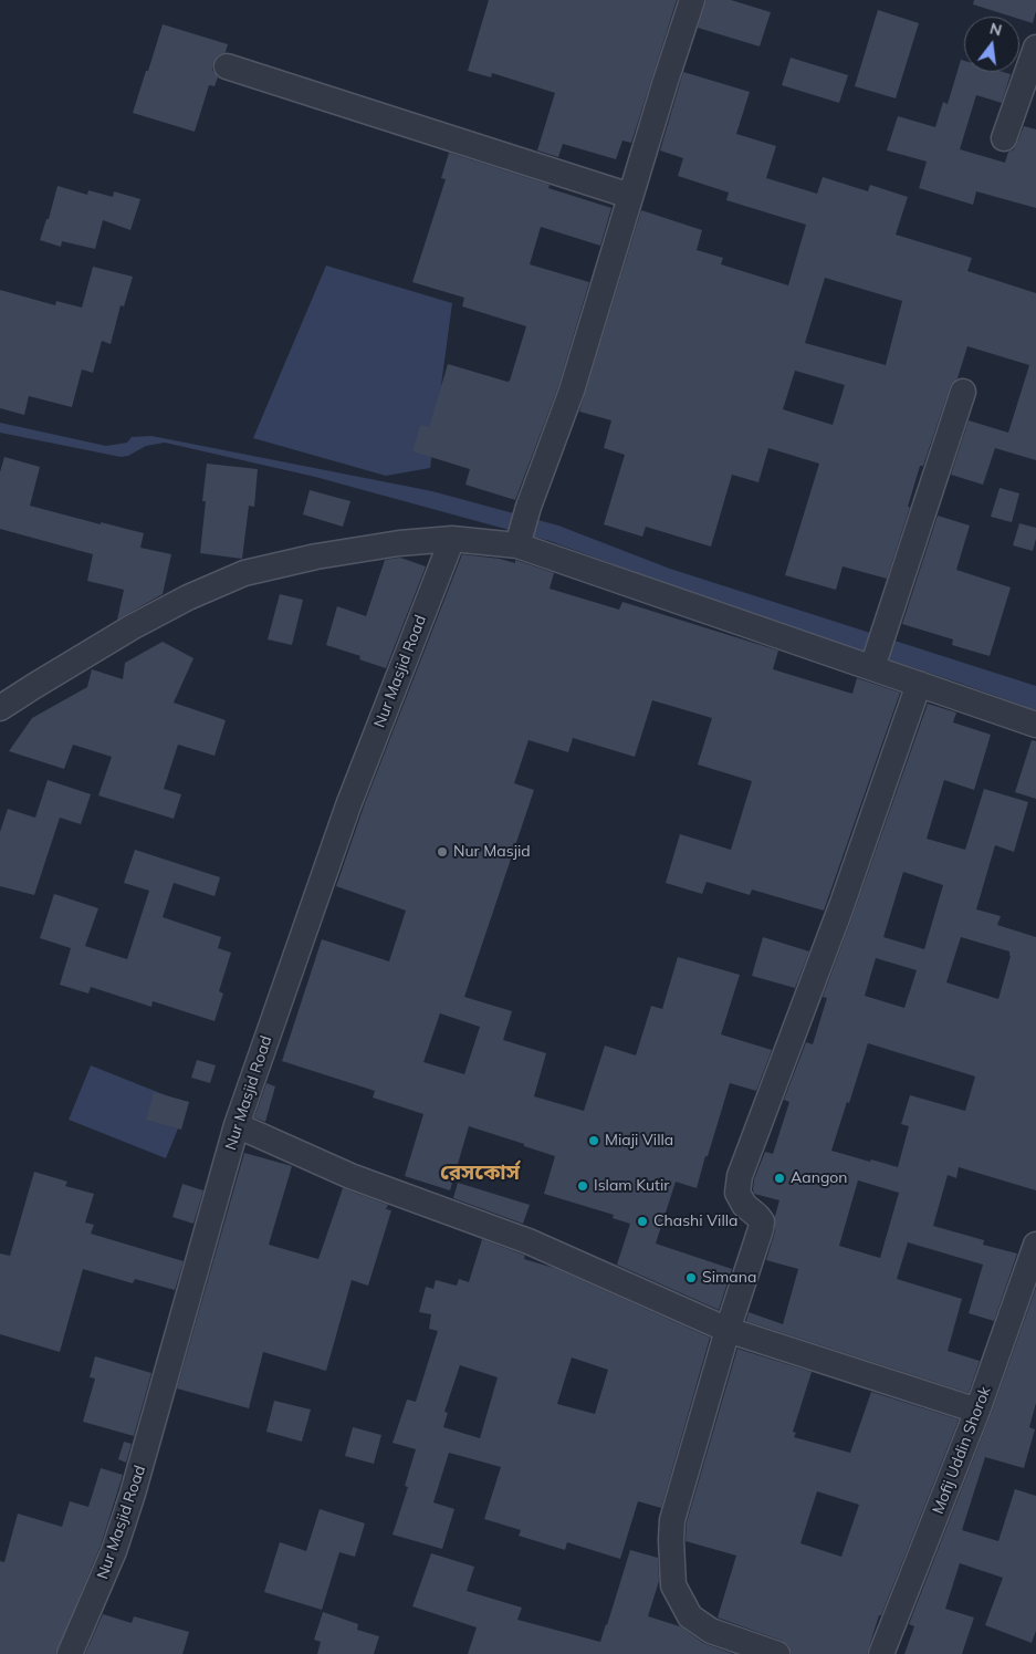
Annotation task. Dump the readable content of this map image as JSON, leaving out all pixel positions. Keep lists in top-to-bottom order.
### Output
{
  "streets": {
    "street": ["Nur Masjid Road", "Mofij Uddin Shorok"]
  },
  "districts": ["রেসকোর্স"],
  "places": [
    "Nur Masjid",
    "Miaji Villa",
    "Aangon",
    "Islam Kutir",
    "Chashi Villa",
    "Simana"
  ],
  "north": "top"
}
